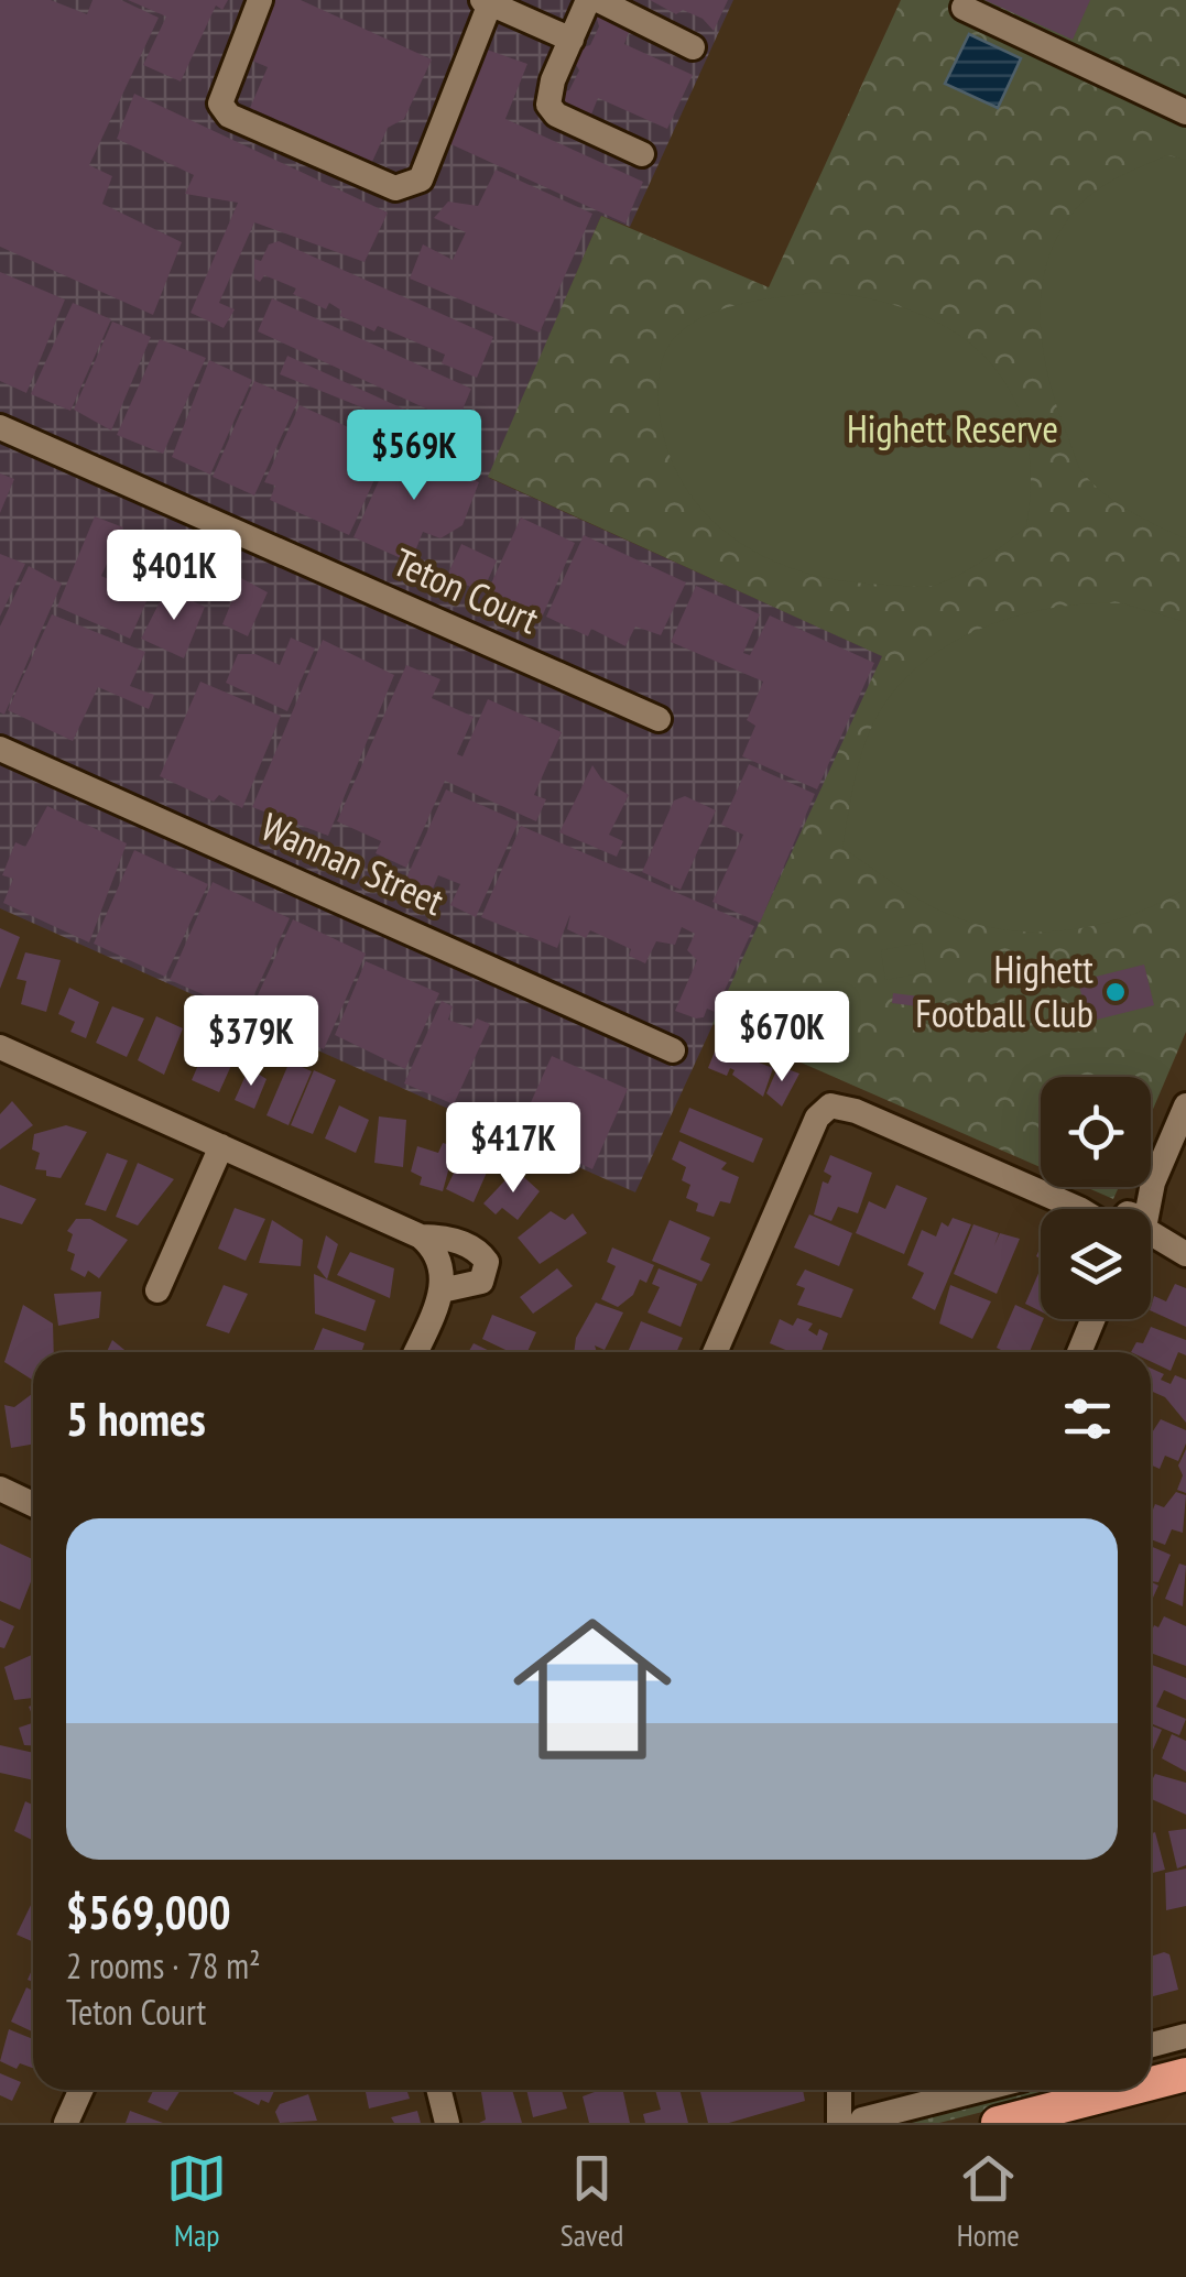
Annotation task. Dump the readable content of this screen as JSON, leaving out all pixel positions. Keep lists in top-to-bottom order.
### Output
{
  "streets": {
    "street": ["Teton Court", "Wannan Street"]
  },
  "parks": ["Highett Reserve"],
  "places": ["Highett Football Club"],
  "page": {
    "price": [
      "$569K",
      "$401K",
      "$670K",
      "$379K",
      "$417K"
    ],
    "heading": "5 homes",
    "list": [
      {
        "name": "$569,000",
        "note": "2 rooms · 78 m² · Teton Court"
      }
    ],
    "tabs": ["Map", "Saved", "Home"]
  }
}
